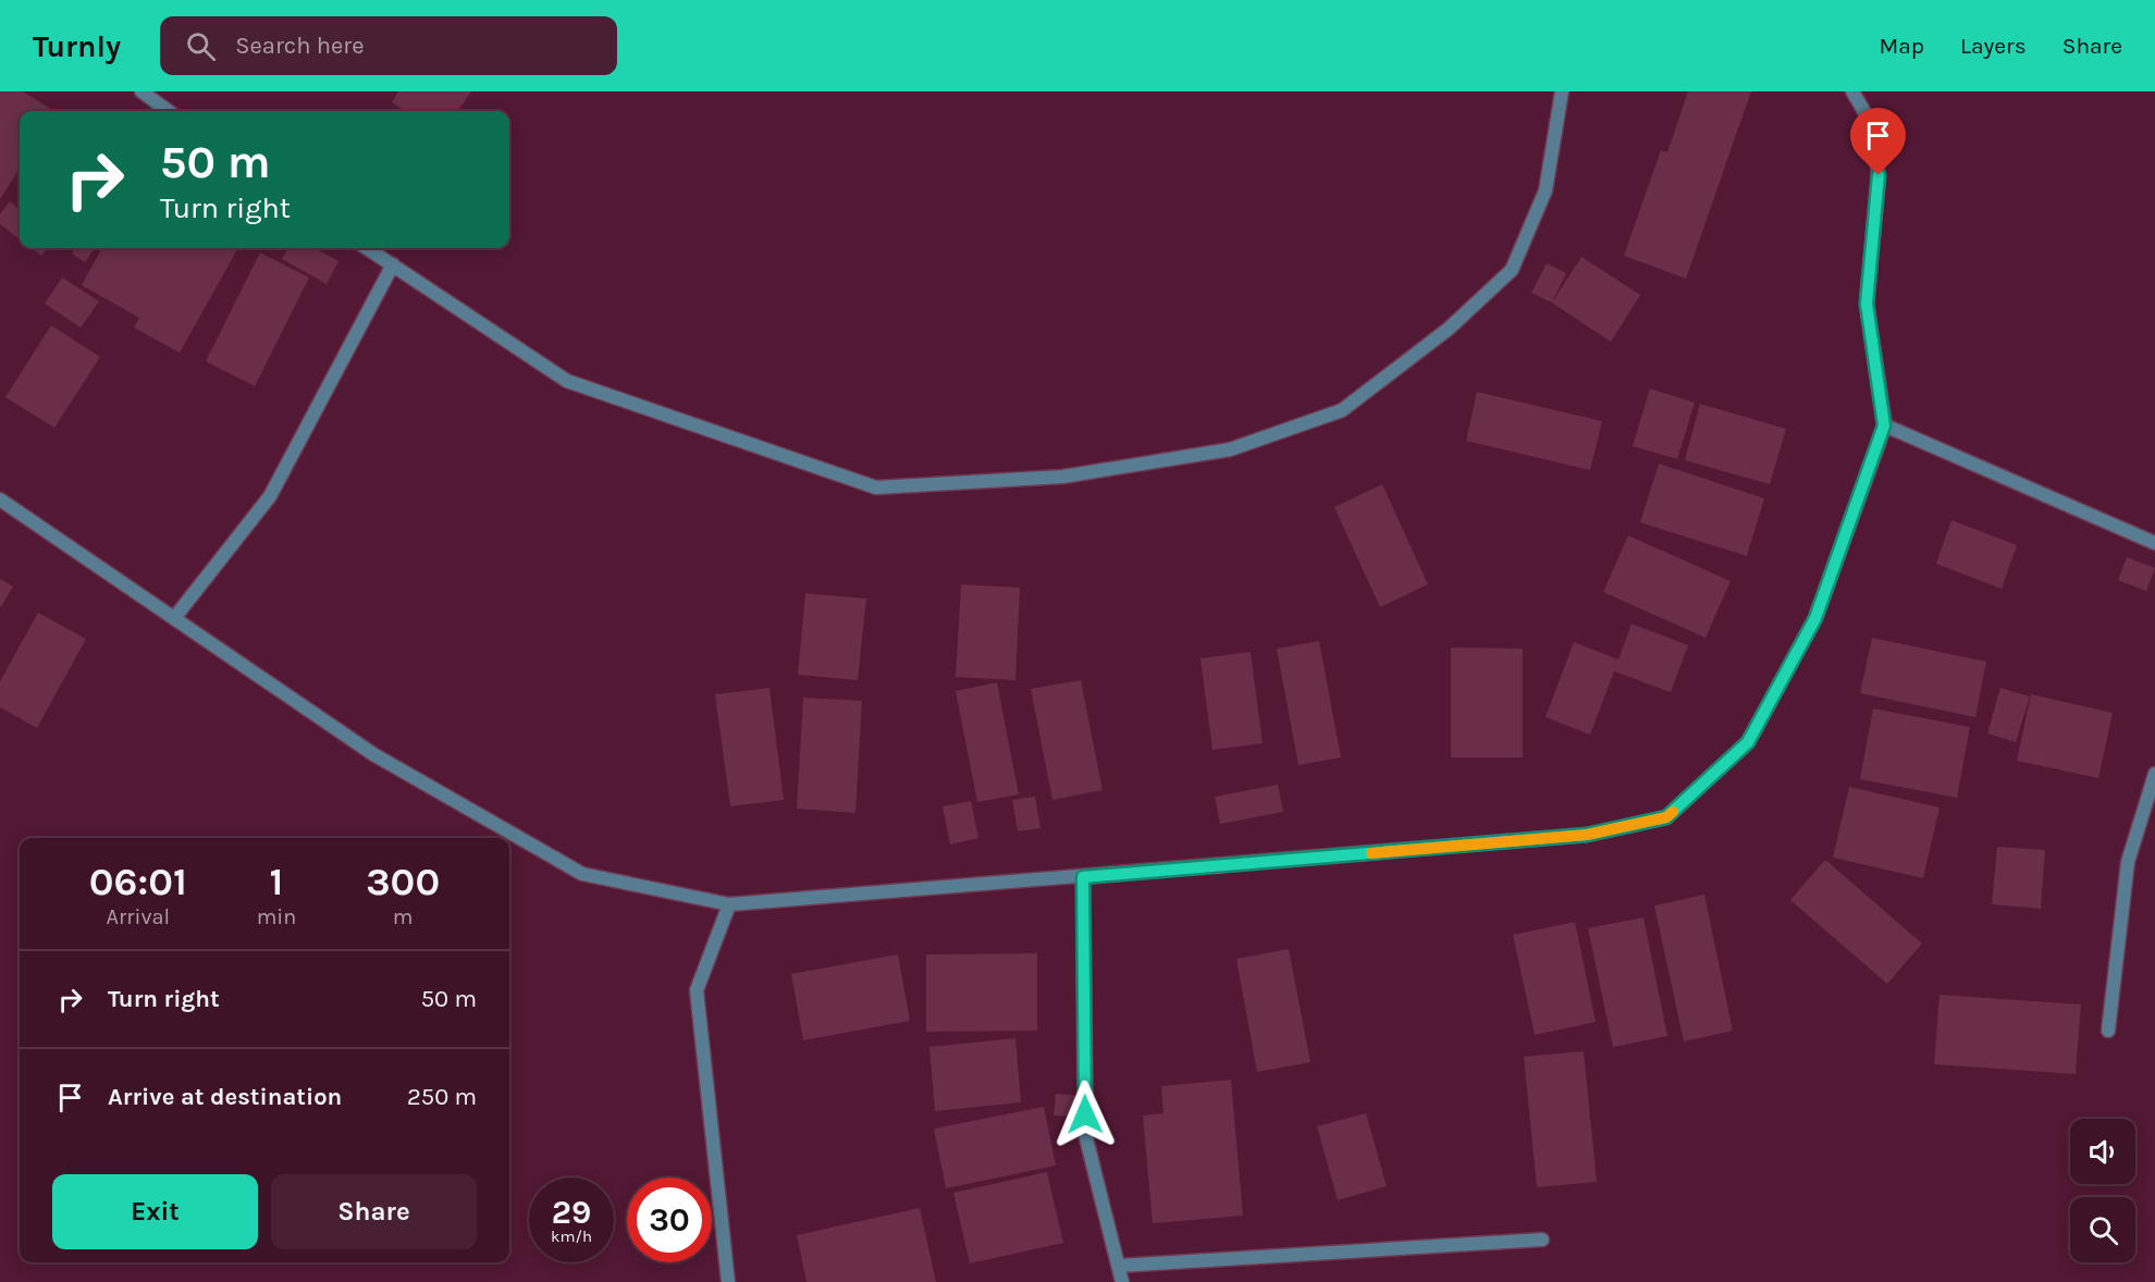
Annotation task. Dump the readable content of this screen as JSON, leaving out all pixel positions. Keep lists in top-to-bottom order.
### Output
{
  "page": {
    "header": "Turnly",
    "search": "Search here",
    "nav": ["Map", "Layers", "Share"],
    "turn": ["50 m", "Turn right"],
    "eta": [
      "06:01",
      "Arrival",
      "1",
      "min",
      "300",
      "m"
    ],
    "list": [
      {
        "name": "Turn right",
        "value": "50 m"
      },
      {
        "name": "Arrive at destination",
        "value": "250 m"
      }
    ],
    "buttons": ["Exit", "Share"],
    "speed": "29 km/h",
    "limit": "30"
  }
}
